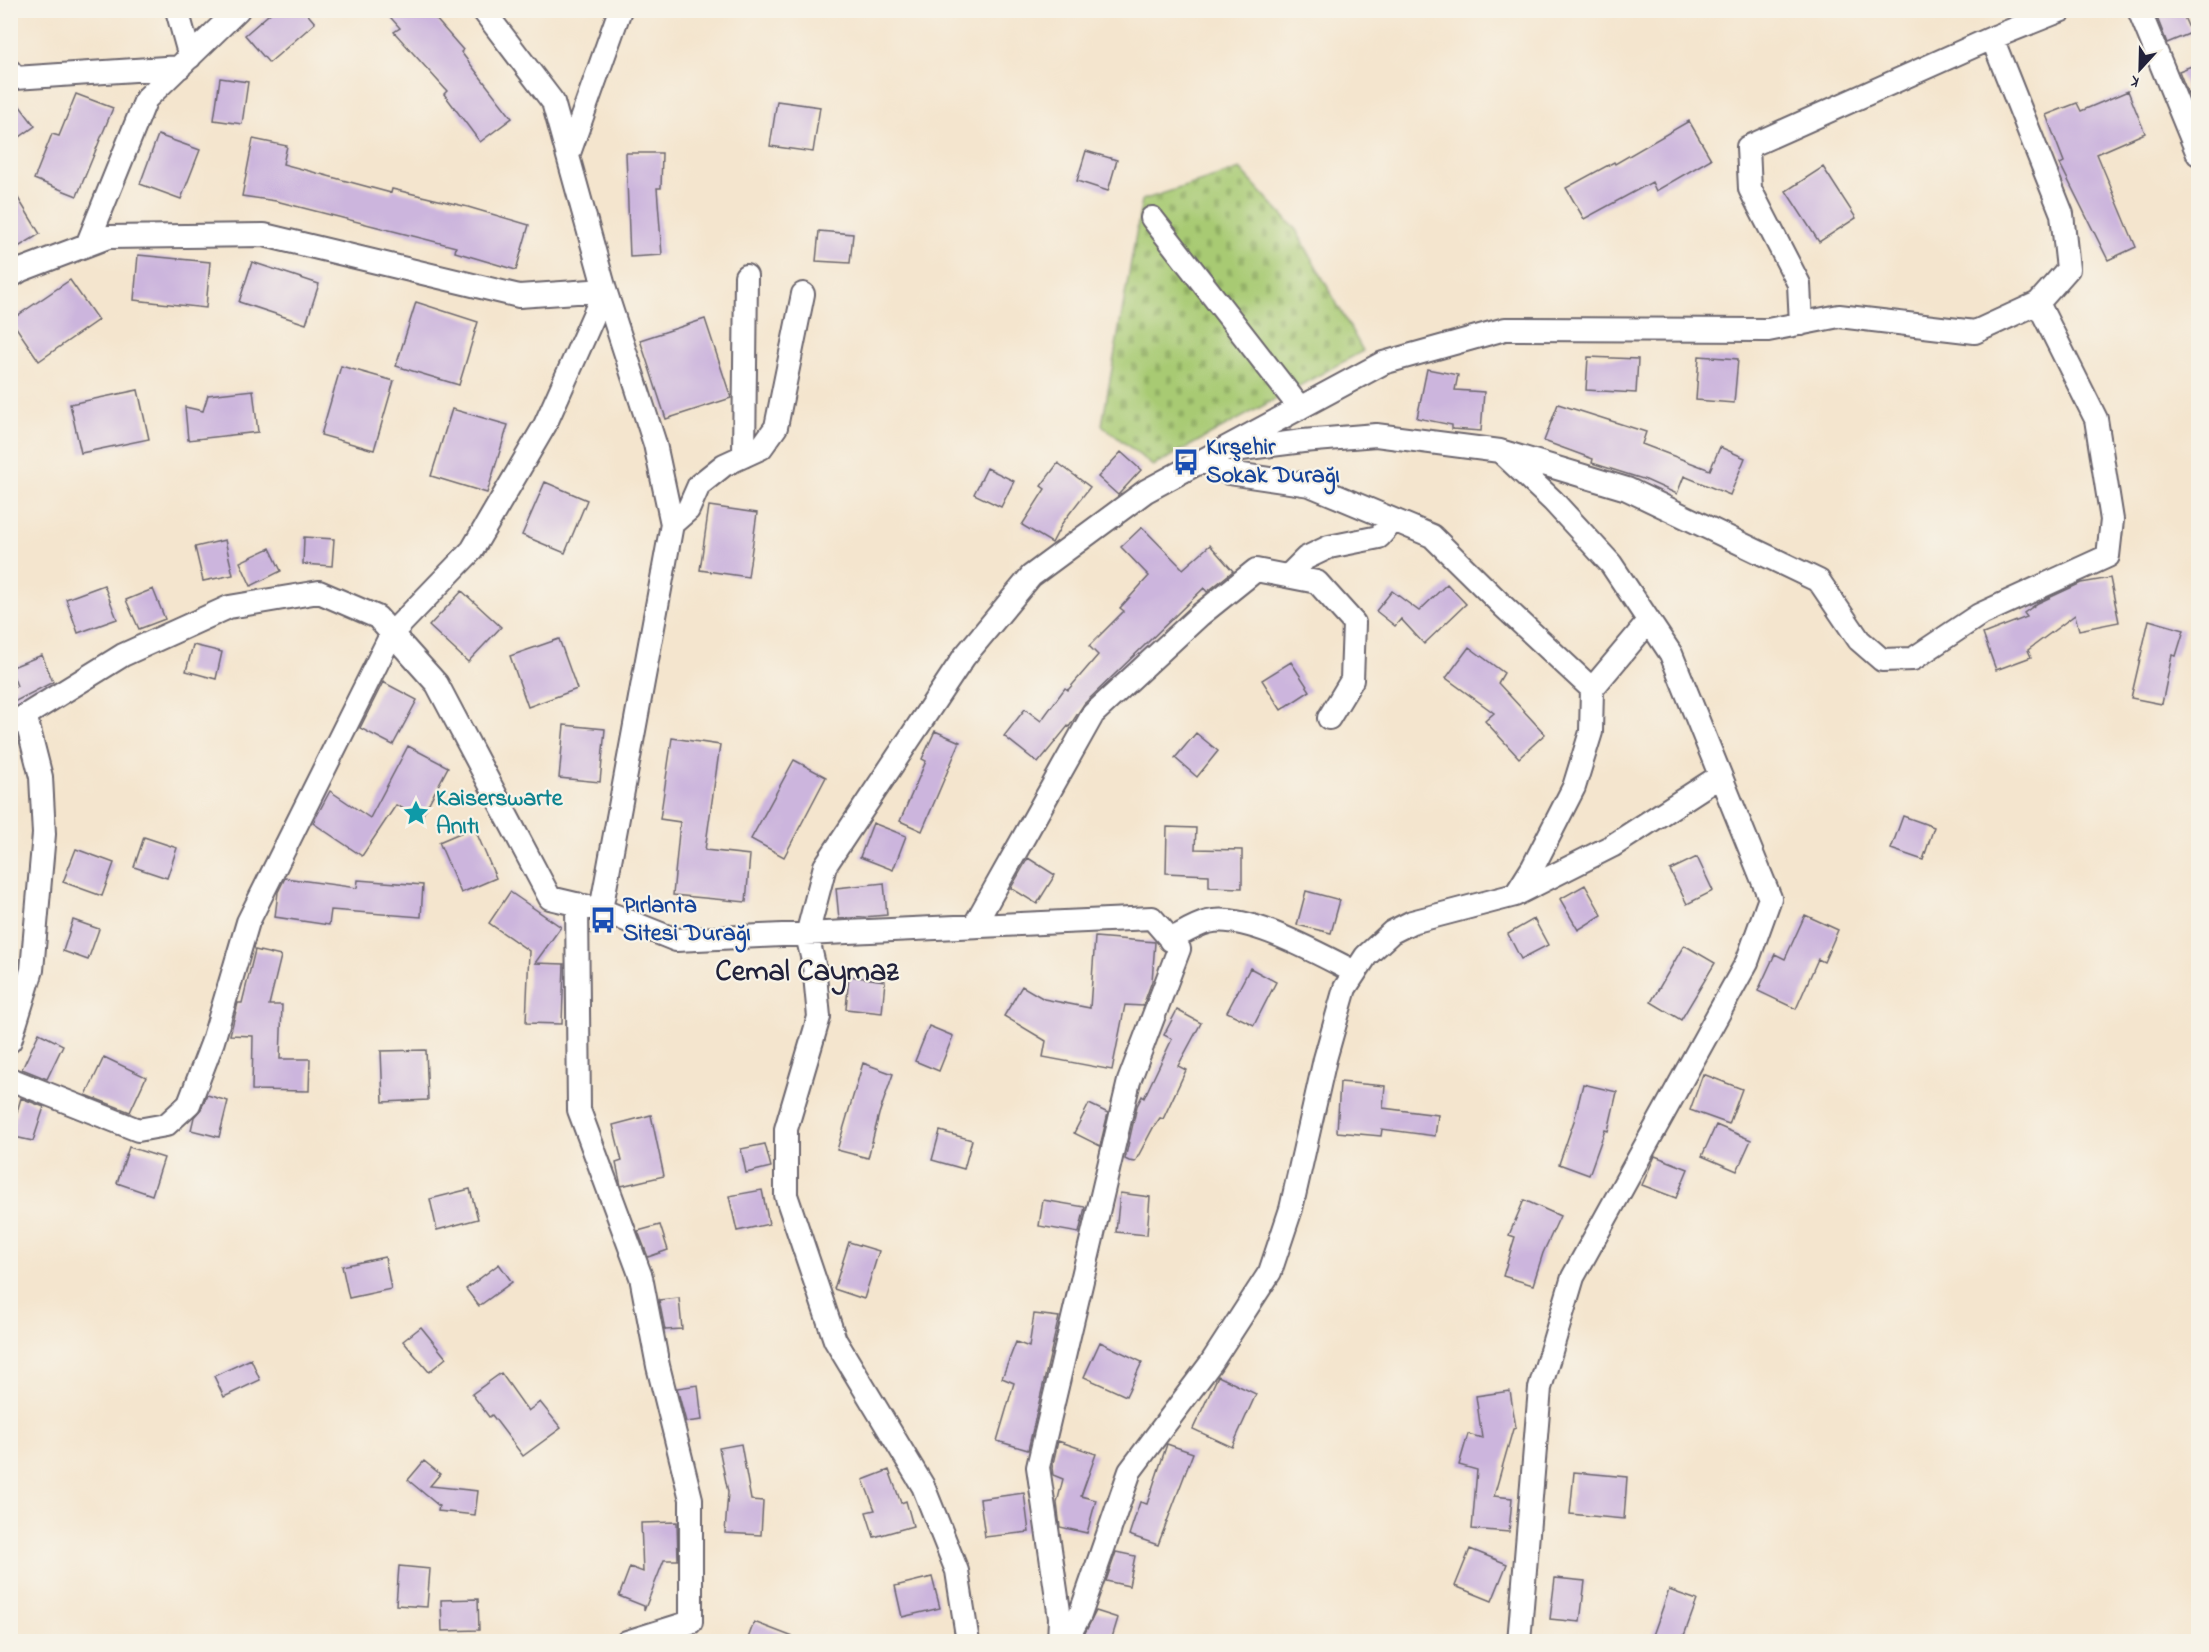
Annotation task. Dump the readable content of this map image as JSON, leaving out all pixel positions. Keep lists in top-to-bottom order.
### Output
{
  "districts": ["Cemal Caymaz"],
  "places": {
    "bus stop": ["Kırşehir Sokak Durağı", "Pırlanta Sitesi Durağı"],
    "place": ["Kaiserswarte Anıtı"]
  },
  "north": "bottom"
}
